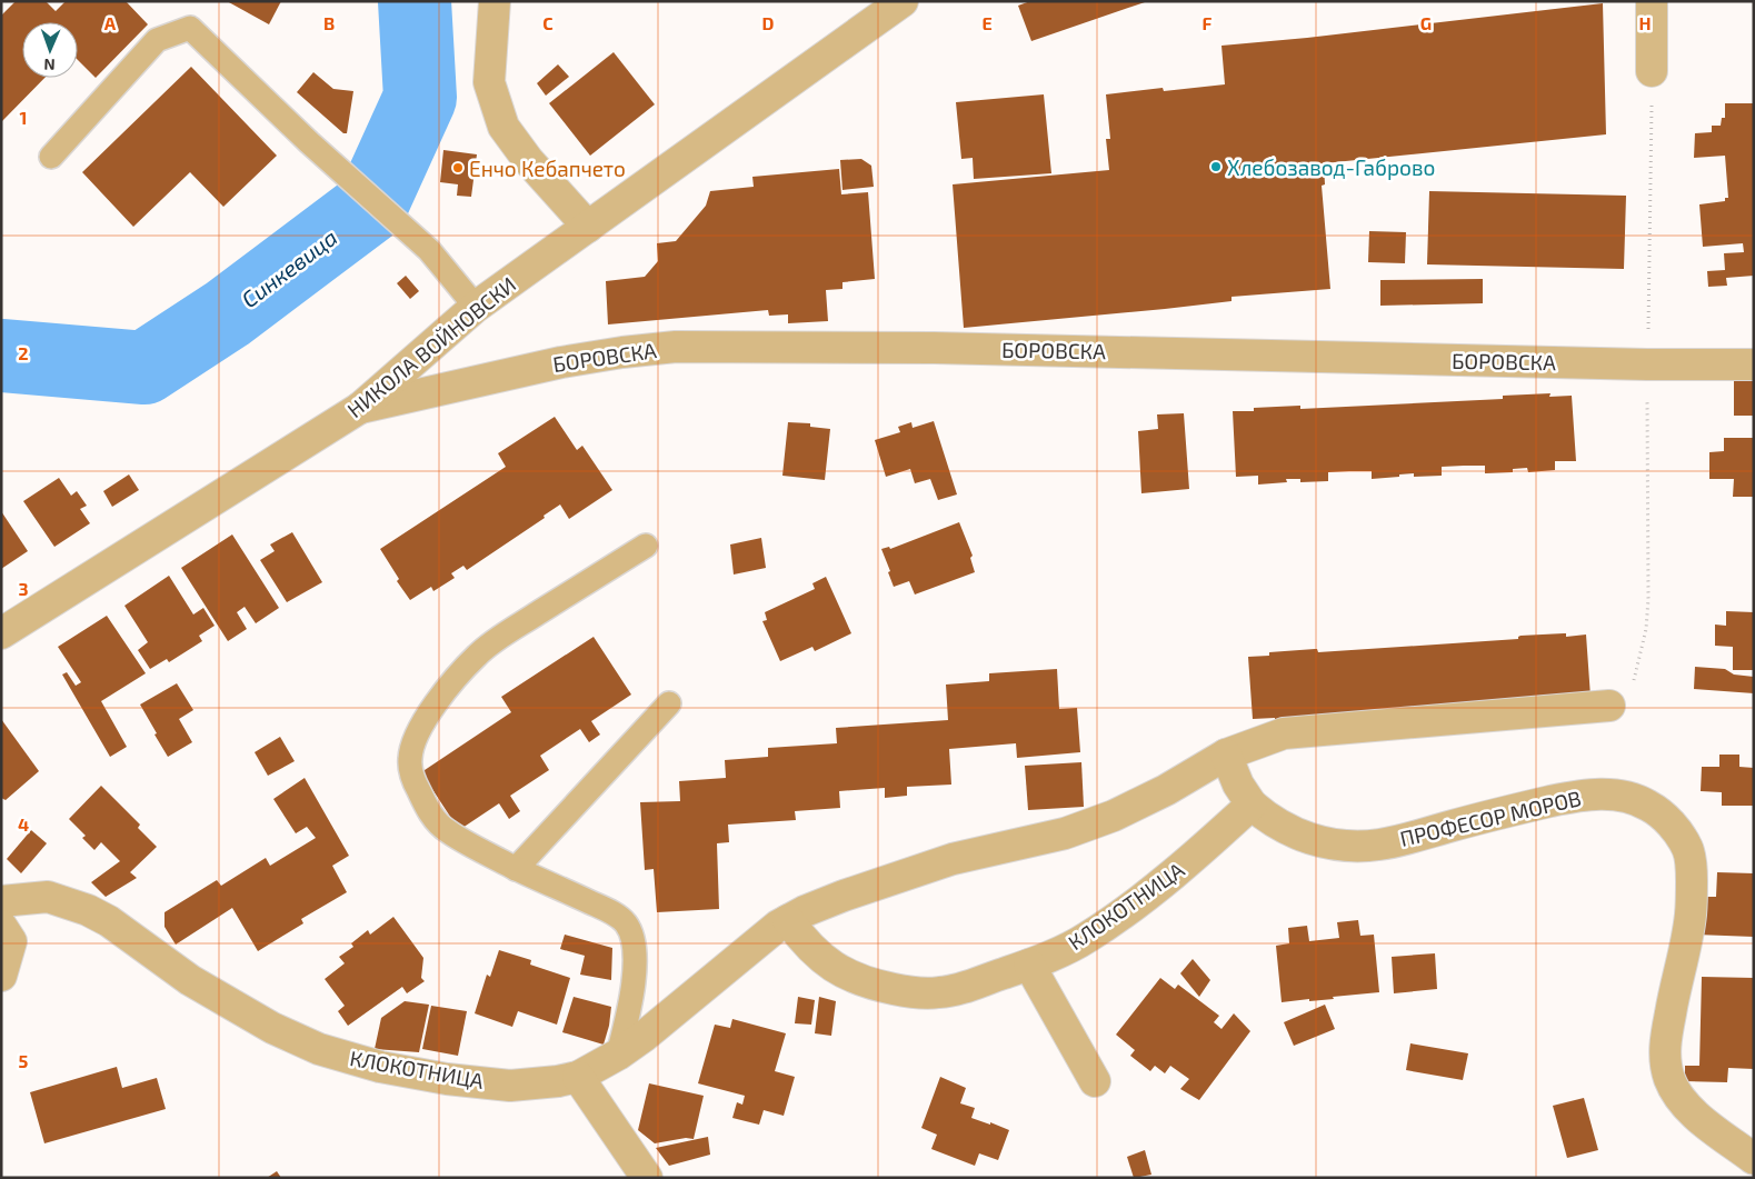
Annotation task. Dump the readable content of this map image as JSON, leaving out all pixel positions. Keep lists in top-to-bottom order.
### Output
{
  "streets": {
    "street": [
      "НИКОЛА ВОЙНОВСКИ",
      "БОРОВСКА",
      "ПРОФЕСОР МОРОВ",
      "КЛОКОТНИЦА"
    ]
  },
  "crossings": [
    ["НИКОЛА ВОЙНОВСКИ", "БОРОВСКА"],
    ["ПРОФЕСОР МОРОВ", "КЛОКОТНИЦА"]
  ],
  "water": ["Синкевица"],
  "places": ["Хлебозавод-Габрово", "Енчо Кебапчето"],
  "north": "bottom",
  "grid": {
    "columns": [
      "A",
      "B",
      "C",
      "D",
      "E",
      "F",
      "G",
      "H"
    ],
    "rows": [
      "1",
      "2",
      "3",
      "4",
      "5"
    ]
  }
}
